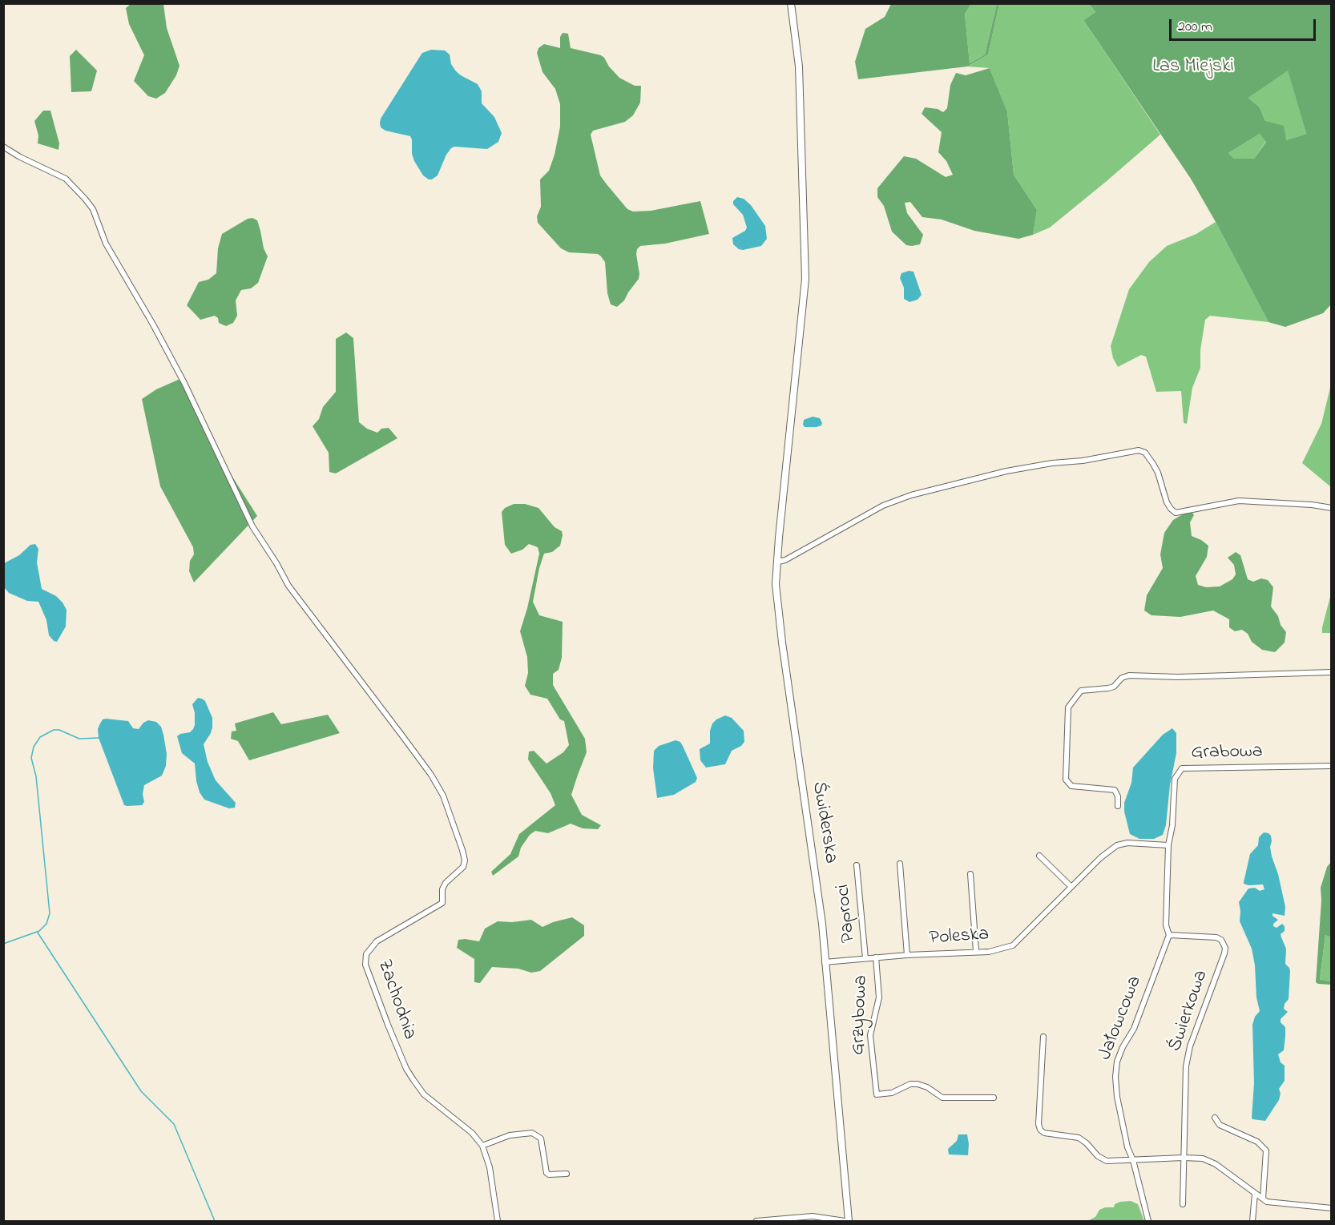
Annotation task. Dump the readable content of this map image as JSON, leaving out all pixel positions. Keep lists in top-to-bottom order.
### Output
{
  "streets": {
    "street": [
      "Grabowa",
      "Świderska",
      "Paproci",
      "Poleska",
      "Zachodnia",
      "Świerkowa",
      "Grzybowa",
      "Jałowcowa"
    ]
  },
  "crossings": [
    ["Grabowa", "Jałowcowa"],
    ["Świderska", "Poleska"],
    ["Paproci", "Poleska"],
    ["Poleska", "Grzybowa"],
    ["Poleska", "Jałowcowa"],
    ["Świerkowa", "Jałowcowa"]
  ],
  "parks": ["Las Miejski"],
  "scale_bar": "200 m"
}
